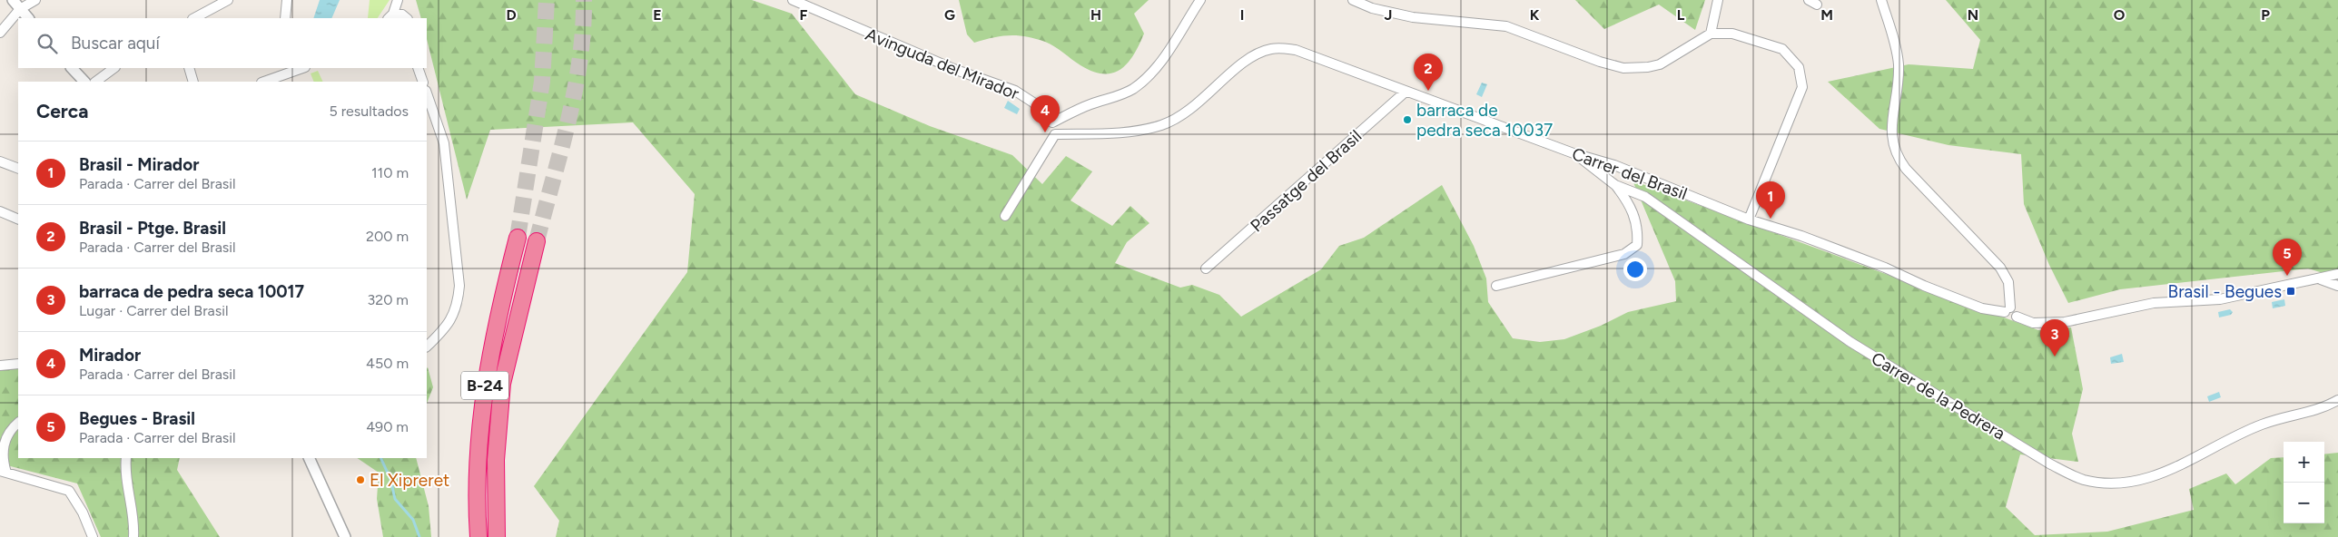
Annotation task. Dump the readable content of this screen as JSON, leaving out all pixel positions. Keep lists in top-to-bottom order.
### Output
{
  "streets": {
    "highway": ["B-24"],
    "street": [
      "Avinguda del Mirador",
      "Carrer del Brasil",
      "Passatge del Brasil",
      "Carrer de la Pedrera"
    ]
  },
  "crossings": [
    ["Carrer del Brasil", "Passatge del Brasil"],
    ["Carrer del Brasil", "Carrer de la Pedrera"]
  ],
  "places": {
    "other": ["barraca de pedra seca 10037", "El Xipreret"],
    "transit": ["Brasil - Begues"]
  },
  "page": {
    "search": "Buscar aquí",
    "pins": [
      "2",
      "4",
      "1",
      "5",
      "3"
    ],
    "heading": ["Cerca", "5 resultados"],
    "list": [
      {
        "mark": "1",
        "name": "Brasil - Mirador",
        "note": "Parada · Carrer del Brasil",
        "value": "110 m"
      },
      {
        "mark": "2",
        "name": "Brasil - Ptge. Brasil",
        "note": "Parada · Carrer del Brasil",
        "value": "200 m"
      },
      {
        "mark": "3",
        "name": "barraca de pedra seca 10017",
        "note": "Lugar · Carrer del Brasil",
        "value": "320 m"
      },
      {
        "mark": "4",
        "name": "Mirador",
        "note": "Parada · Carrer del Brasil",
        "value": "450 m"
      },
      {
        "mark": "5",
        "name": "Begues - Brasil",
        "note": "Parada · Carrer del Brasil",
        "value": "490 m"
      }
    ],
    "map_buttons": ["+", "−"]
  },
  "grid": {
    "columns": [
      "D",
      "E",
      "F",
      "G",
      "H",
      "I",
      "J",
      "K",
      "L",
      "M",
      "N",
      "O",
      "P"
    ]
  }
}
